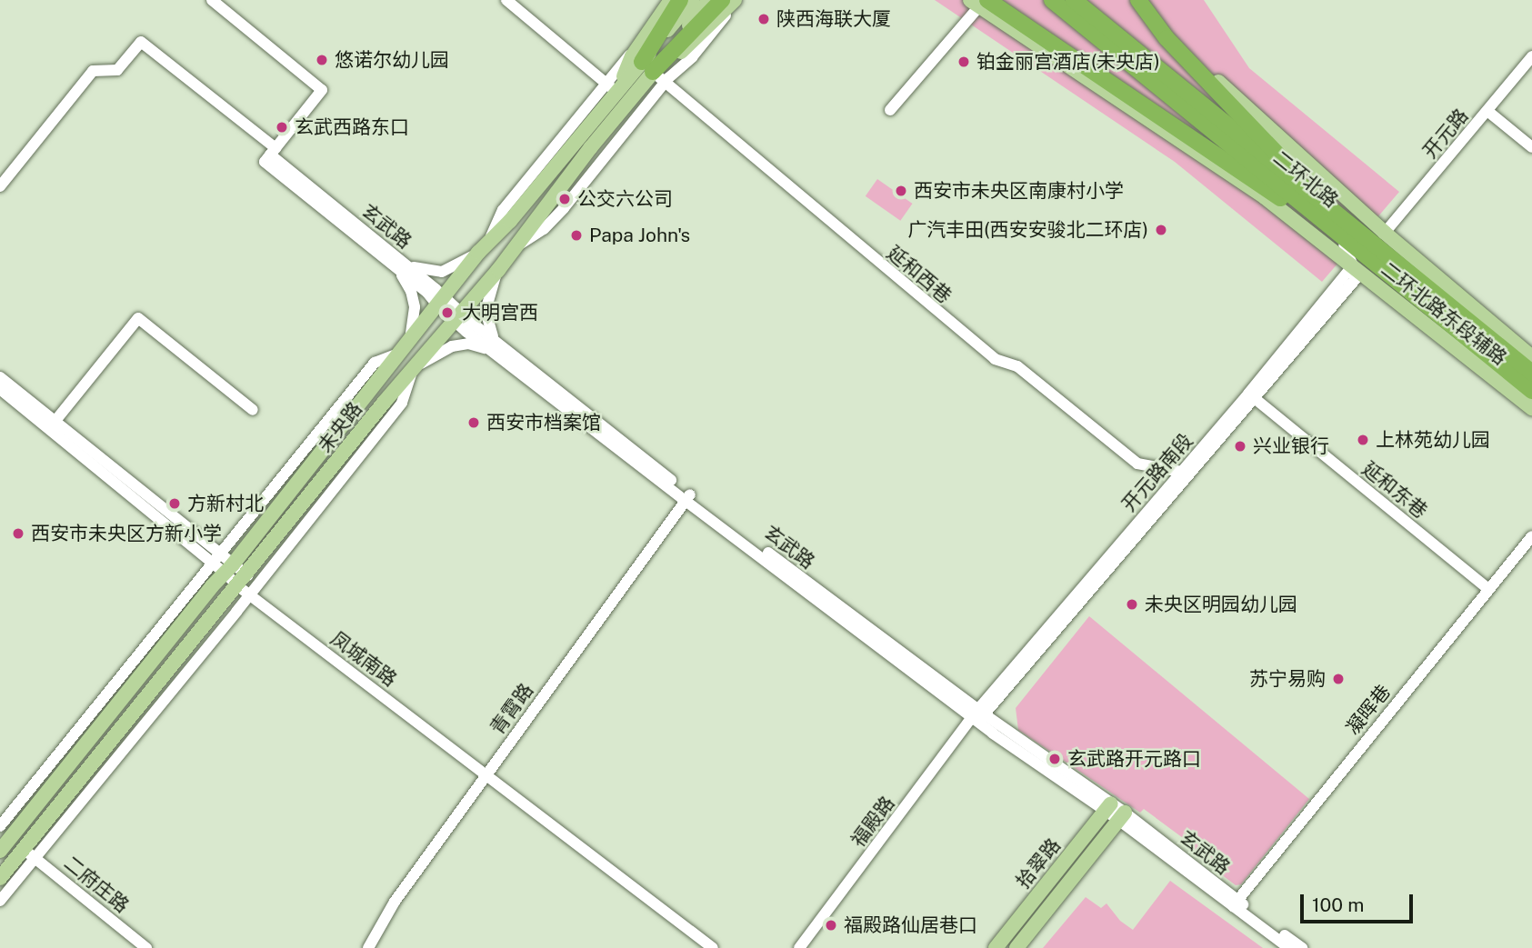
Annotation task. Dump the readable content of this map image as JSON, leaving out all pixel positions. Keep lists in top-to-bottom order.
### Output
{
  "streets": {
    "highway": ["二环北路"],
    "main road": ["二环北路东段辅路", "未央路", "拾翠路"],
    "street": [
      "开元路",
      "玄武路",
      "延和西巷",
      "开元路南段",
      "延和东巷",
      "凤城南路",
      "青霄路",
      "凝晖巷",
      "福殿路",
      "二府庄路"
    ]
  },
  "crossings": [
    ["开元路", "二环北路东段辅路"],
    ["玄武路", "未央路"],
    ["玄武路", "开元路南段"],
    ["玄武路", "青霄路"],
    ["玄武路", "凝晖巷"],
    ["玄武路", "福殿路"],
    ["玄武路", "拾翠路"],
    ["延和西巷", "未央路"],
    ["延和西巷", "开元路南段"],
    ["二环北路东段辅路", "开元路南段"],
    ["未央路", "凤城南路"],
    ["未央路", "二府庄路"],
    ["开元路南段", "延和东巷"],
    ["开元路南段", "福殿路"],
    ["延和东巷", "凝晖巷"],
    ["凤城南路", "青霄路"]
  ],
  "places": [
    "陕西海联大厦",
    "悠诺尔幼儿园",
    "铂金丽宫酒店(未央店)",
    "玄武西路东口",
    "西安市未央区南康村小学",
    "公交六公司",
    "广汽丰田(西安安骏北二环店)",
    "Papa John's",
    "大明宫西",
    "西安市档案馆",
    "上林苑幼儿园",
    "兴业银行",
    "方新村北",
    "西安市未央区方新小学",
    "未央区明园幼儿园",
    "苏宁易购",
    "玄武路开元路口",
    "福殿路仙居巷口"
  ],
  "scale_bar": "100 m"
}
